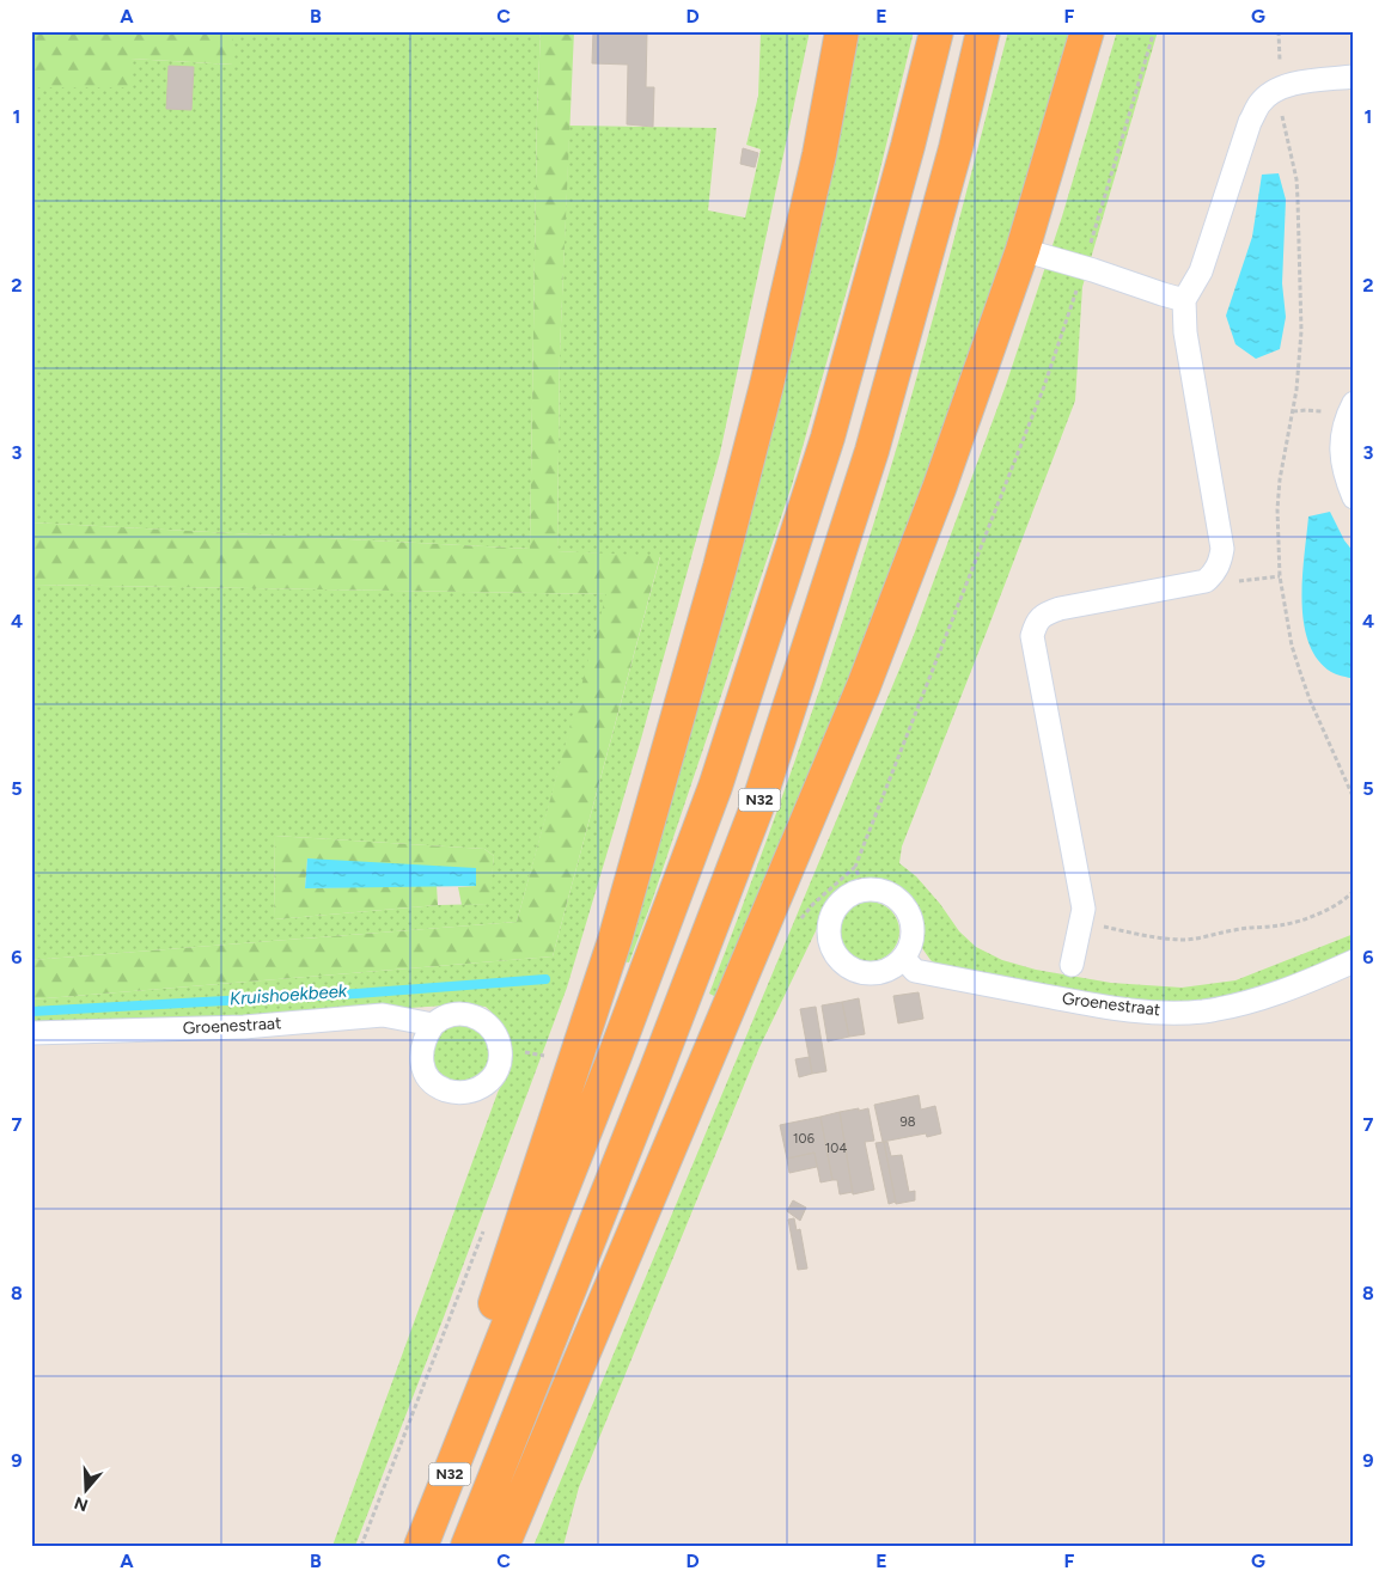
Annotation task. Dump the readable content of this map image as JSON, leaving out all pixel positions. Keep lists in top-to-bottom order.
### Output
{
  "streets": {
    "highway": ["N32"],
    "street": ["Groenestraat"]
  },
  "water": ["Kruishoekbeek"],
  "house_numbers": ["98", "106", "104"],
  "north": "bottom",
  "grid": {
    "columns": [
      "A",
      "B",
      "C",
      "D",
      "E",
      "F",
      "G"
    ],
    "rows": [
      "1",
      "2",
      "3",
      "4",
      "5",
      "6",
      "7",
      "8",
      "9"
    ]
  }
}
